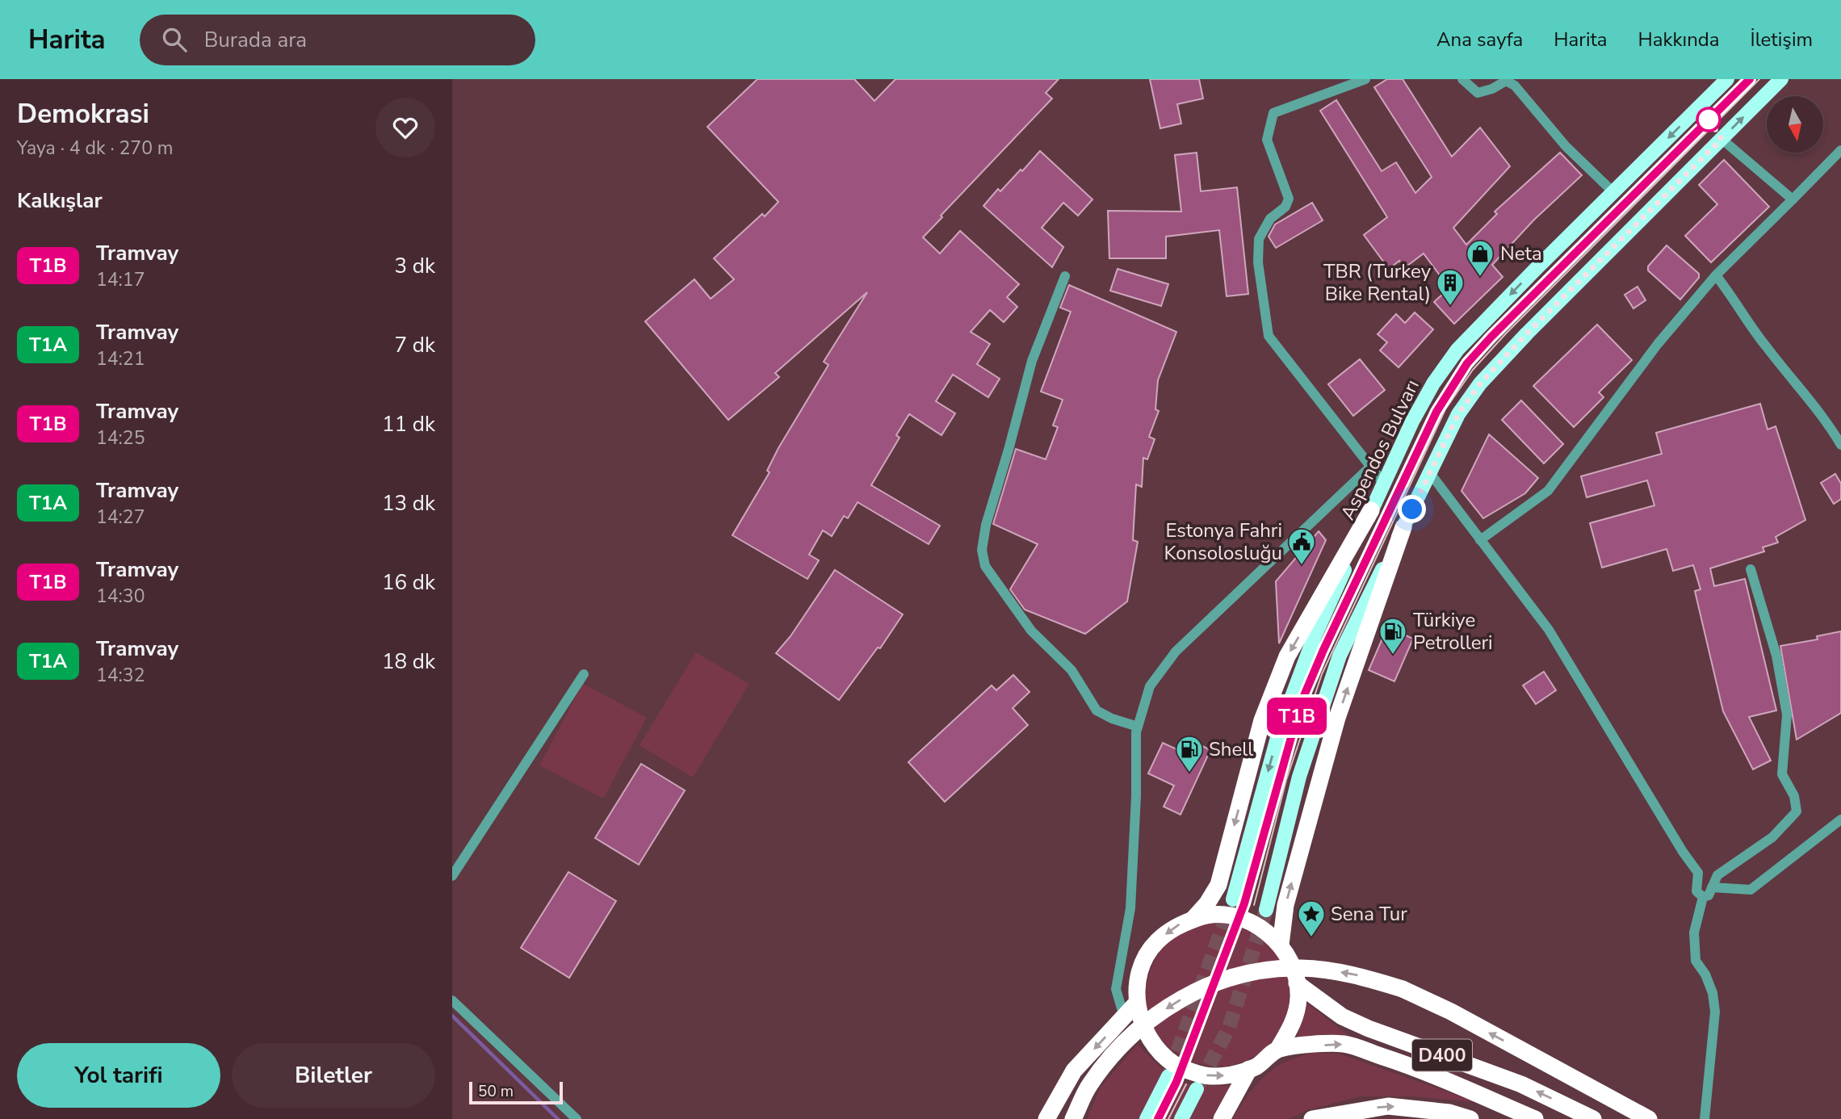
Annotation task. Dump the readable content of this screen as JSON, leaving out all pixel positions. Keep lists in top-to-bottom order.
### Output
{
  "streets": {
    "highway": ["D400"],
    "main road": ["Aspendos Bulvarı"]
  },
  "places": {
    "shop": ["Neta"],
    "building": ["TBR (Turkey Bike Rental)"],
    "public building": ["Estonya Fahri Konsolosluğu"],
    "fuel station": ["Türkiye Petrolleri", "Shell"],
    "place": ["Sena Tur"]
  },
  "lines": ["tram line T1B"],
  "scale_bar": "50 m",
  "north": "bottom",
  "page": {
    "header": "Harita",
    "search": "Burada ara",
    "nav": [
      "Ana sayfa",
      "Harita",
      "Hakkında",
      "İletişim"
    ],
    "heading": [
      ["Demokrasi", "Yaya · 4 dk · 270 m"],
      "Kalkışlar"
    ],
    "on_map": "T1B",
    "list": [
      {
        "mark": "T1B",
        "name": "Tramvay",
        "note": "14:17",
        "value": "3 dk"
      },
      {
        "mark": "T1A",
        "name": "Tramvay",
        "note": "14:21",
        "value": "7 dk"
      },
      {
        "mark": "T1B",
        "name": "Tramvay",
        "note": "14:25",
        "value": "11 dk"
      },
      {
        "mark": "T1A",
        "name": "Tramvay",
        "note": "14:27",
        "value": "13 dk"
      },
      {
        "mark": "T1B",
        "name": "Tramvay",
        "note": "14:30",
        "value": "16 dk"
      },
      {
        "mark": "T1A",
        "name": "Tramvay",
        "note": "14:32",
        "value": "18 dk"
      }
    ],
    "buttons": ["Yol tarifi", "Biletler"],
    "scale": "50 m"
  }
}
